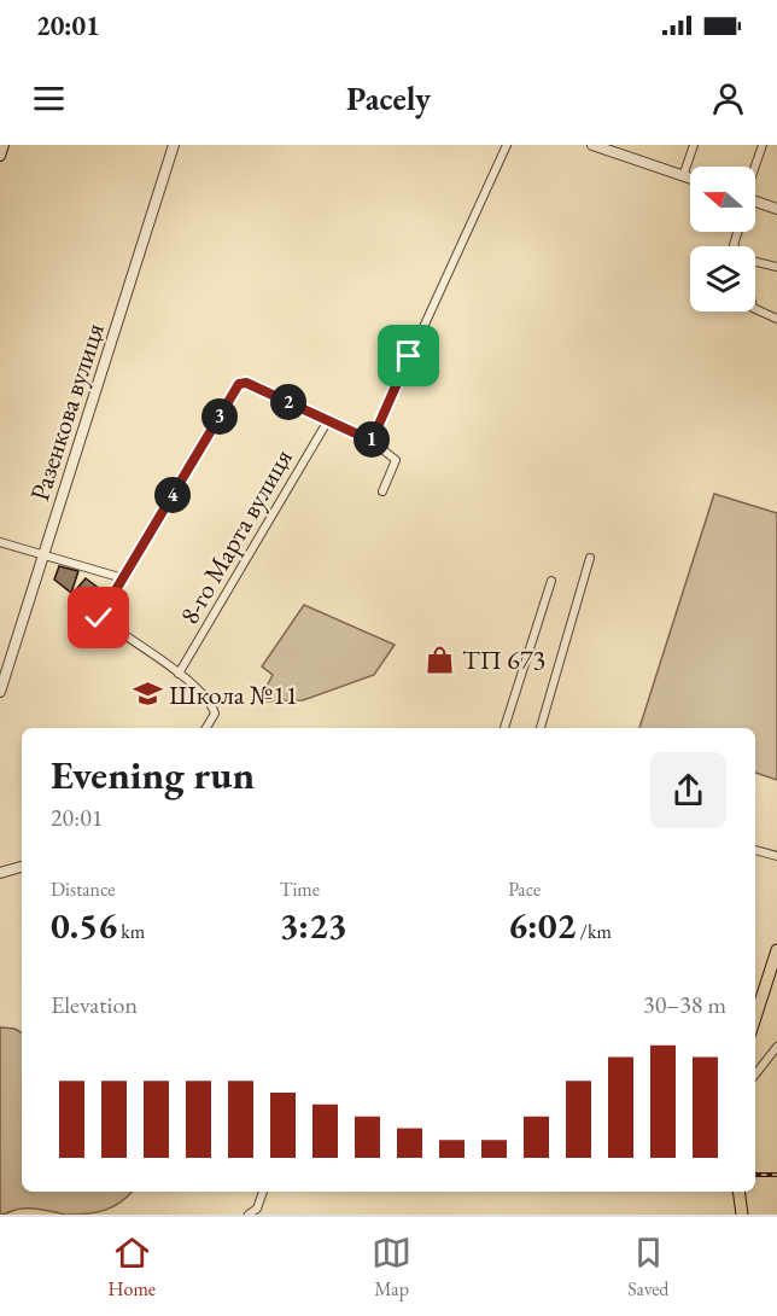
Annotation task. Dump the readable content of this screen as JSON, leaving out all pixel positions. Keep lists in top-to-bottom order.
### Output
{
  "streets": {
    "street": ["Разенкова вулиця", "8-го Марта вулиця"]
  },
  "places": {
    "shop": ["ТП 673"],
    "school or university": ["Школа №11"]
  },
  "north": "left",
  "page": {
    "status": "20:01",
    "header": "Pacely",
    "pins": [
      "2",
      "3",
      "1",
      "4"
    ],
    "heading": ["Evening run", "20:01"],
    "stats": [
      ["Distance", "0.56 km"],
      ["Time", "3:23"],
      ["Pace", "6:02 /km"]
    ],
    "chart": ["Elevation", "30–38 m"],
    "tabs": ["Home", "Map", "Saved"]
  }
}
